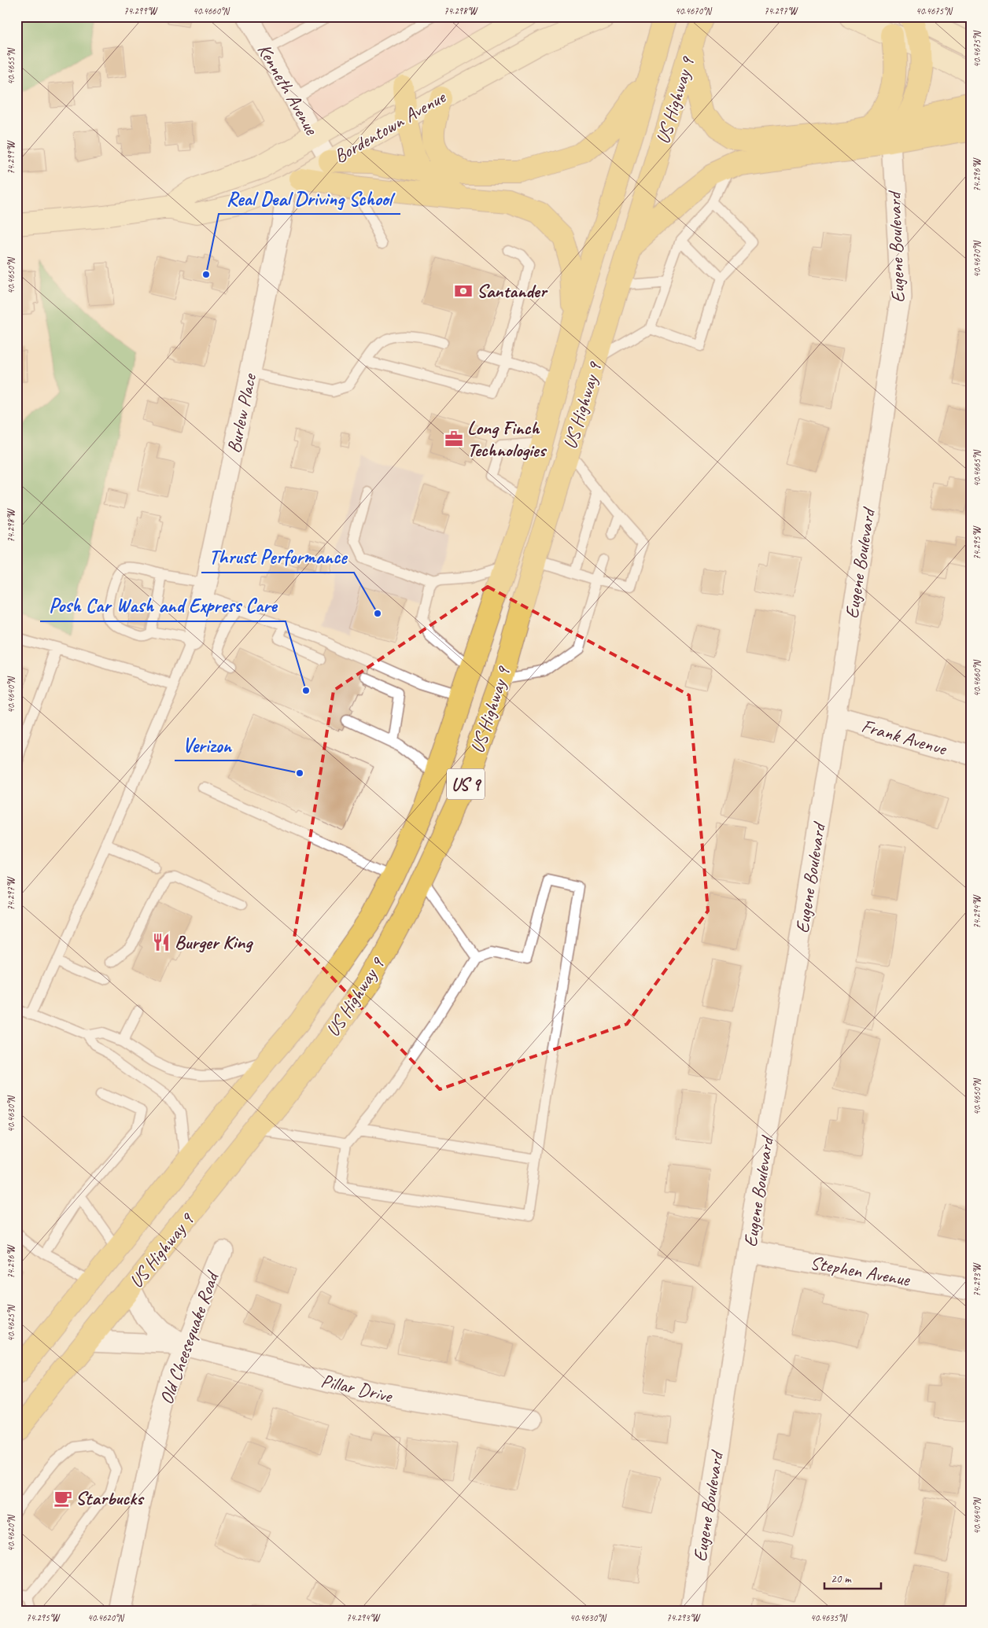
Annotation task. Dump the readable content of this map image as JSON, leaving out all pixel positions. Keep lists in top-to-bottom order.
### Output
{
  "streets": {
    "highway": ["US Highway 9", "US 9"],
    "street": [
      "Kenneth Avenue",
      "Bordentown Avenue",
      "Eugene Boulevard",
      "Burlew Place",
      "Frank Avenue",
      "Stephen Avenue",
      "Old Cheesequake Road",
      "Pillar Drive"
    ]
  },
  "crossings": [
    ["Kenneth Avenue", "Bordentown Avenue"],
    ["US Highway 9", "Pillar Drive"],
    ["Bordentown Avenue", "Burlew Place"],
    ["Eugene Boulevard", "Frank Avenue"],
    ["Eugene Boulevard", "Stephen Avenue"],
    ["Old Cheesequake Road", "Pillar Drive"]
  ],
  "places": {
    "other": [
      "Real Deal Driving School",
      "Thrust Performance",
      "Posh Car Wash and Express Care",
      "Verizon"
    ],
    "bank": ["Santander"],
    "office": ["Long Finch Technologies"],
    "restaurant": ["Burger King"],
    "cafe": ["Starbucks"]
  },
  "scale_bar": "20 m",
  "coordinates": [
    "74.299°W",
    "40.4660°N",
    "74.298°W",
    "40.4670°N",
    "74.297°W",
    "40.4675°N",
    "40.4655°N",
    "74.296°W",
    "40.4650°N",
    "40.4665°N",
    "74.295°W",
    "40.4640°N",
    "74.294°W",
    "40.4630°N",
    "74.293°W",
    "40.4625°N",
    "40.4620°N",
    "40.4635°N"
  ]
}
